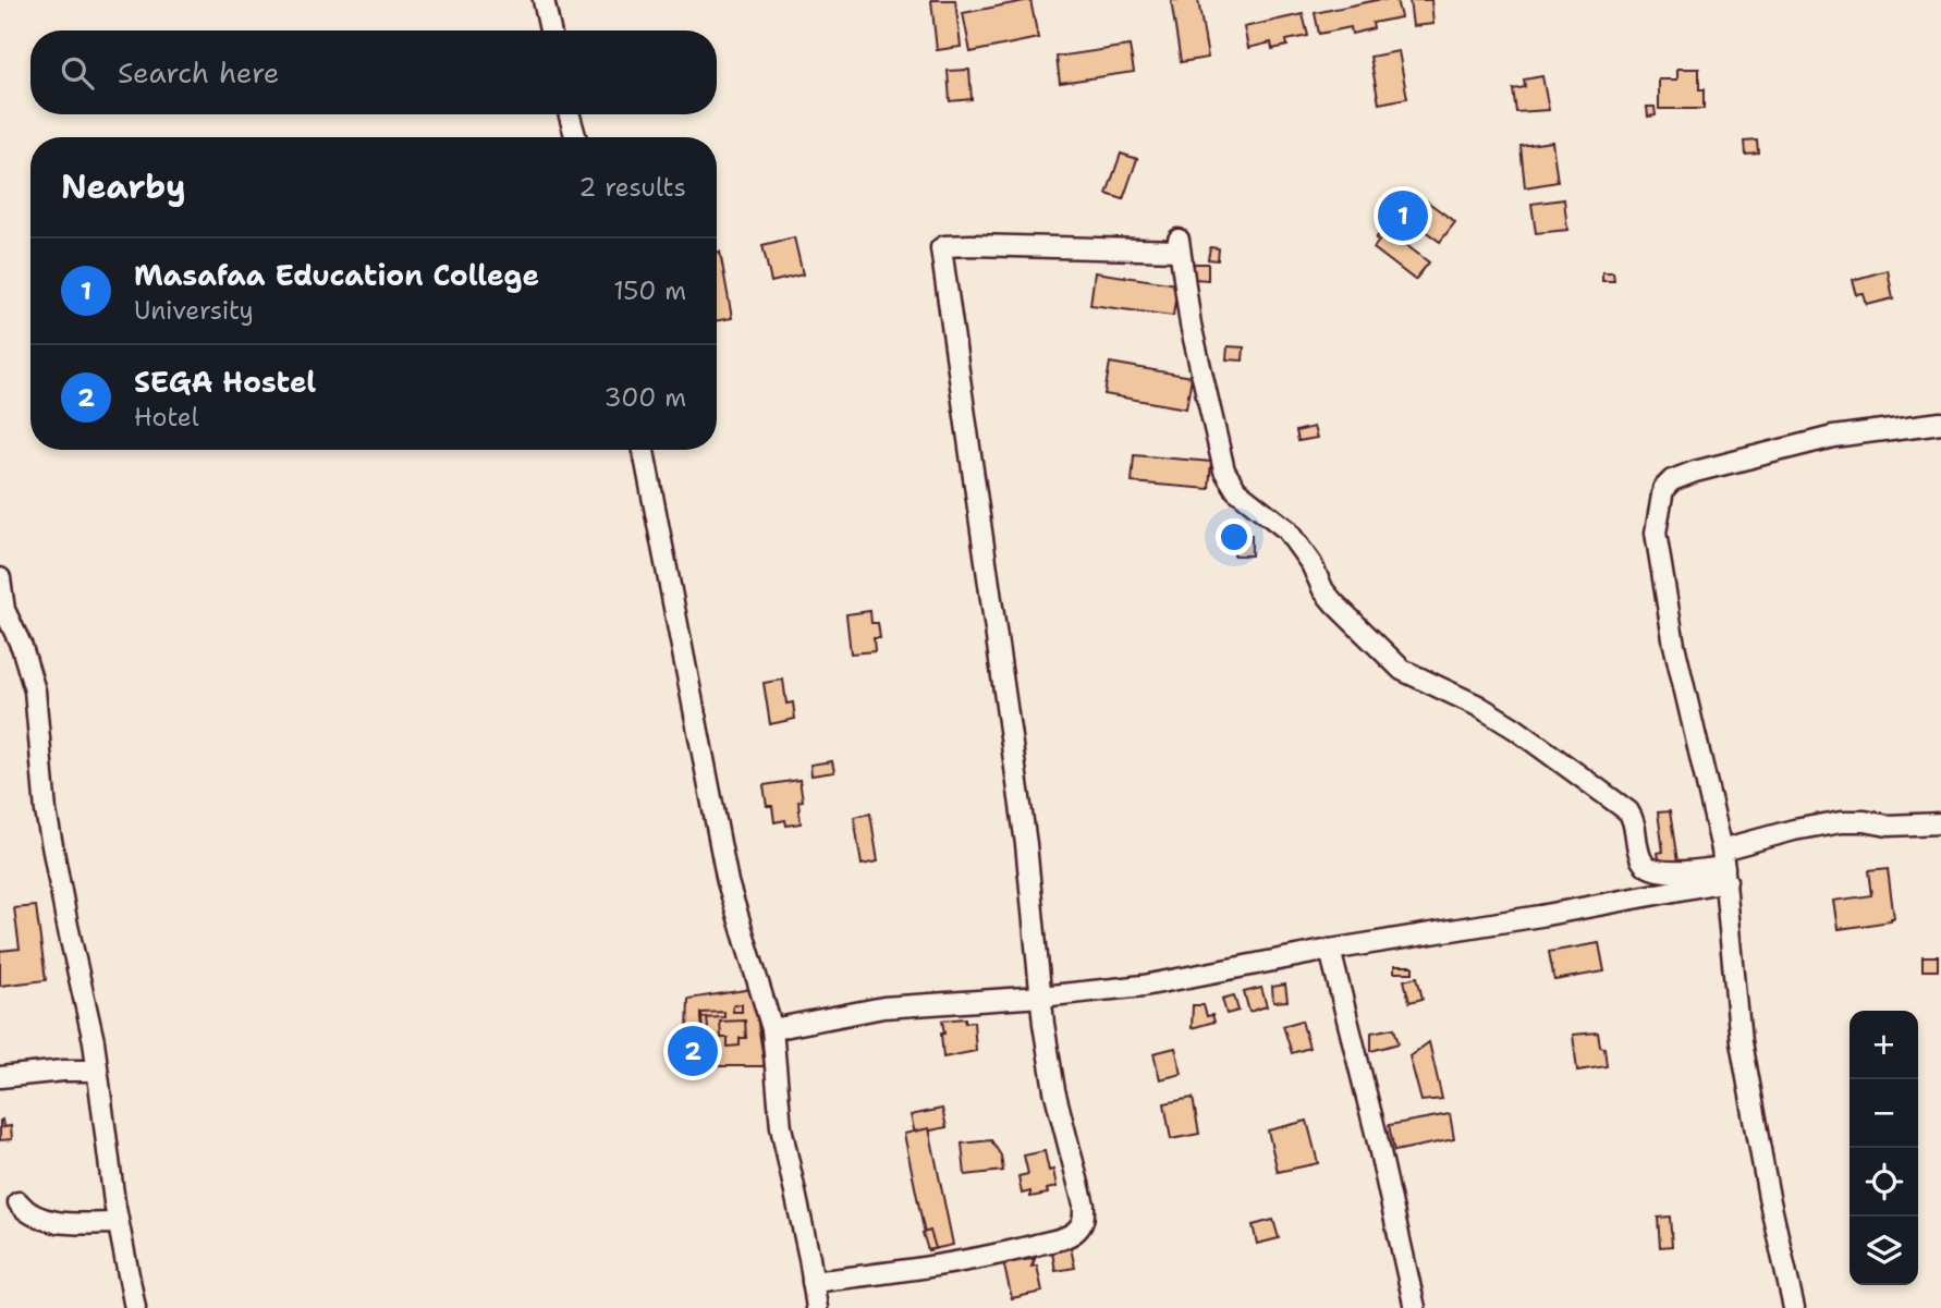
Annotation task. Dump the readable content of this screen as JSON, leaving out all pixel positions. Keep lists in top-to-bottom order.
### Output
{
  "page": {
    "search": "Search here",
    "heading": ["Nearby", "2 results"],
    "pins": ["1", "2"],
    "list": [
      {
        "mark": "1",
        "name": "Masafaa Education College",
        "note": "University",
        "value": "150 m"
      },
      {
        "mark": "2",
        "name": "SEGA Hostel",
        "note": "Hotel",
        "value": "300 m"
      }
    ],
    "map_buttons": ["+", "−"]
  }
}
